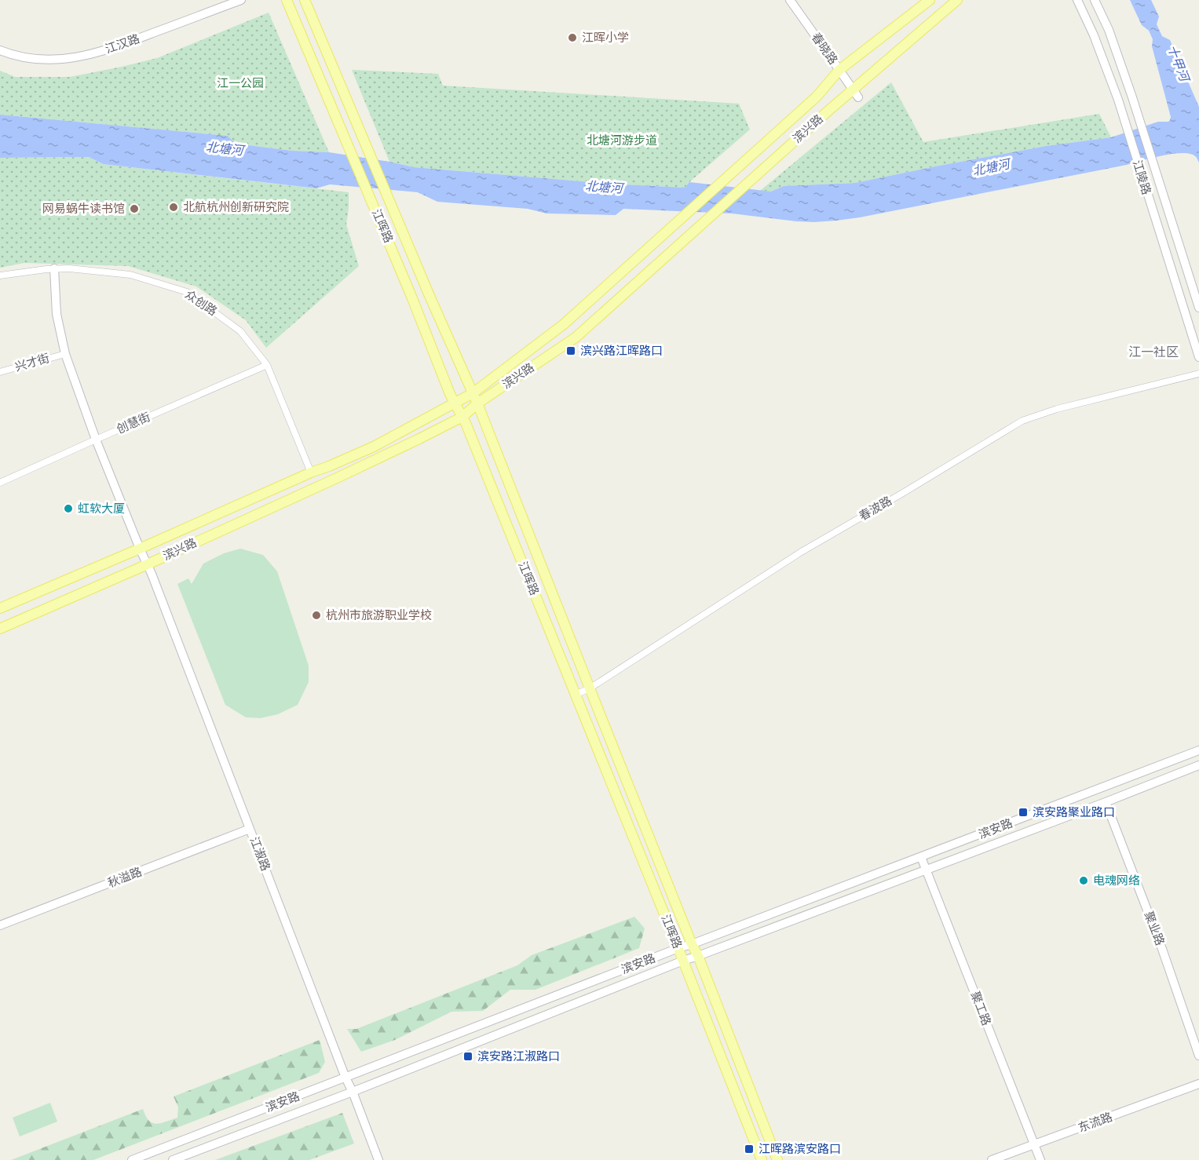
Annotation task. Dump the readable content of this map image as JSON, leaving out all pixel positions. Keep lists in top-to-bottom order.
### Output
{
  "streets": {
    "main road": [
      "江汉路",
      "春晓路",
      "滨兴路",
      "江陵路",
      "江晖路",
      "滨安路",
      "江淑路",
      "秋溢路",
      "聚业路",
      "聚工路",
      "东流路"
    ],
    "street": [
      "众创路",
      "兴才街",
      "创慧街",
      "春波路"
    ]
  },
  "crossings": [
    ["春晓路", "滨兴路"],
    ["滨兴路", "江晖路"],
    ["滨兴路", "众创路"],
    ["滨兴路", "江淑路"],
    ["江晖路", "春波路"],
    ["江晖路", "滨安路"],
    ["众创路", "创慧街"],
    ["众创路", "江淑路"],
    ["兴才街", "江淑路"],
    ["创慧街", "江淑路"],
    ["滨安路", "江淑路"],
    ["滨安路", "聚业路"],
    ["滨安路", "聚工路"],
    ["江淑路", "秋溢路"],
    ["聚工路", "东流路"]
  ],
  "districts": ["江一社区"],
  "water": ["十甲河", "北塘河"],
  "parks": ["江一公园", "北塘河游步道"],
  "places": {
    "other": [
      "江晖小学",
      "北航杭州创新研究院",
      "网易蜗牛读书馆",
      "虹软大厦",
      "杭州市旅游职业学校",
      "电魂网络"
    ],
    "transit": [
      "滨兴路江晖路口",
      "滨安路聚业路口",
      "滨安路江淑路口",
      "江晖路滨安路口"
    ]
  }
}
